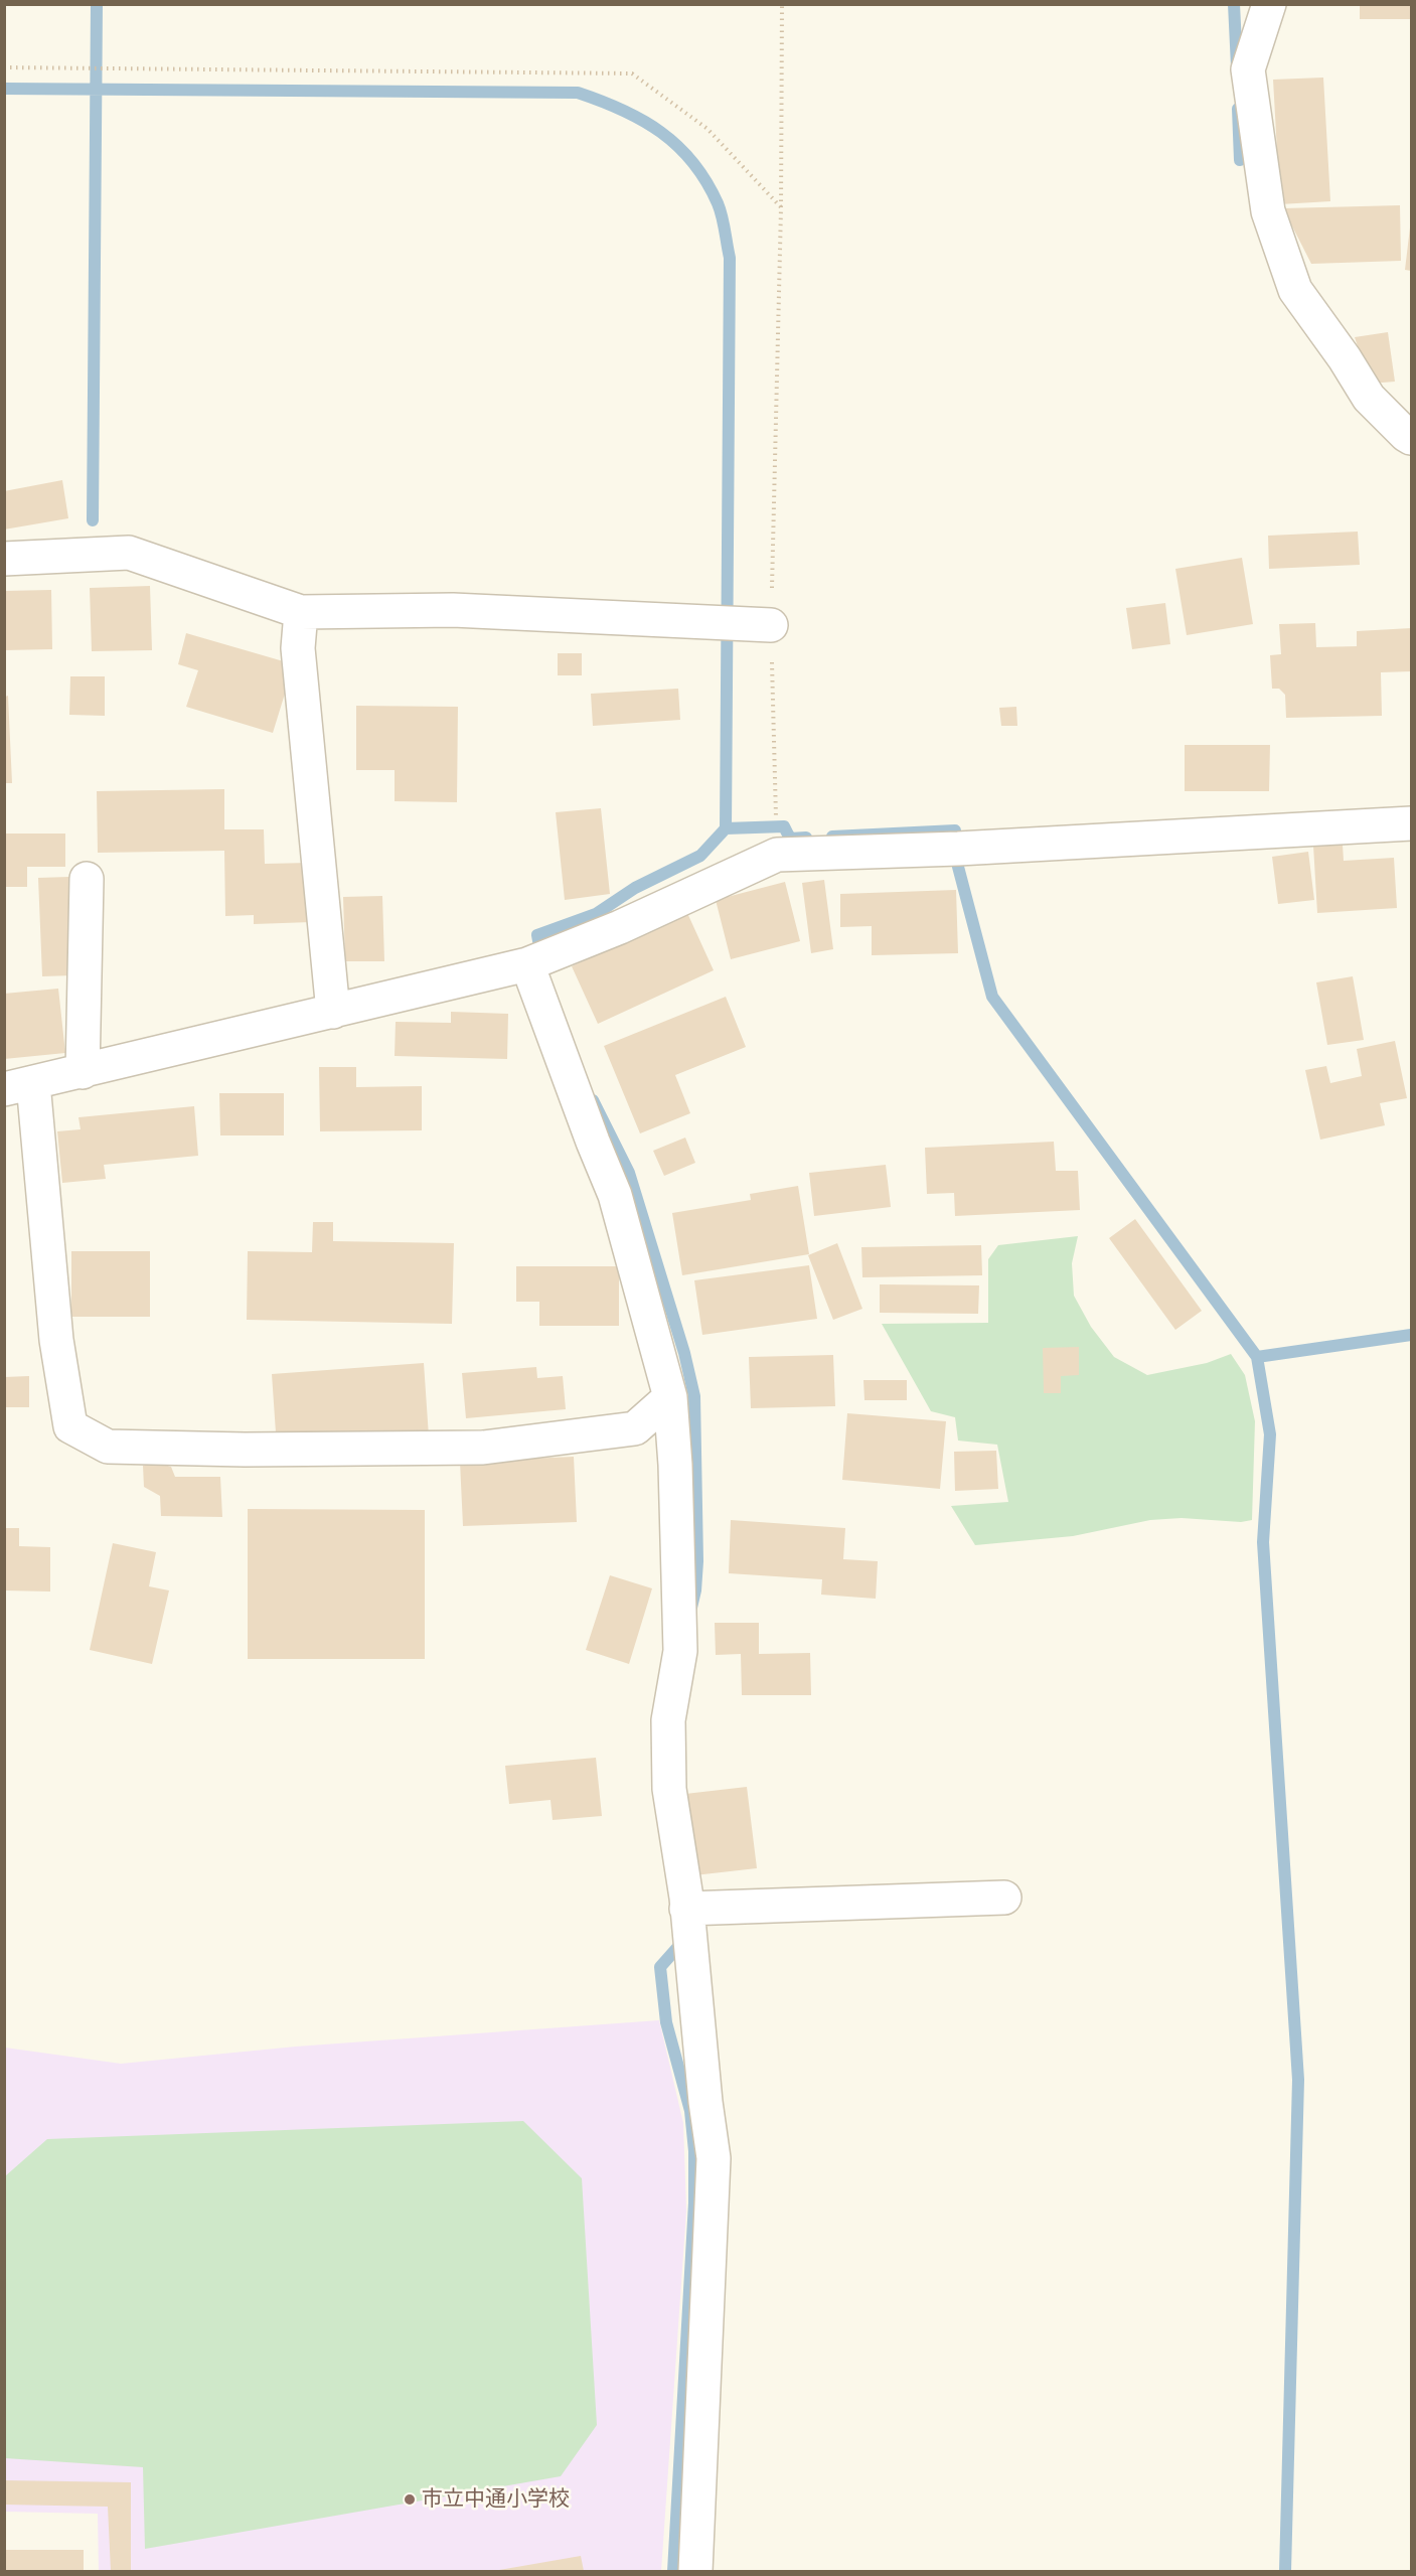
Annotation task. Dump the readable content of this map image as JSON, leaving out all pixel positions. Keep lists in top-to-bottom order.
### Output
{
  "places": ["市立中通小学校"]
}
